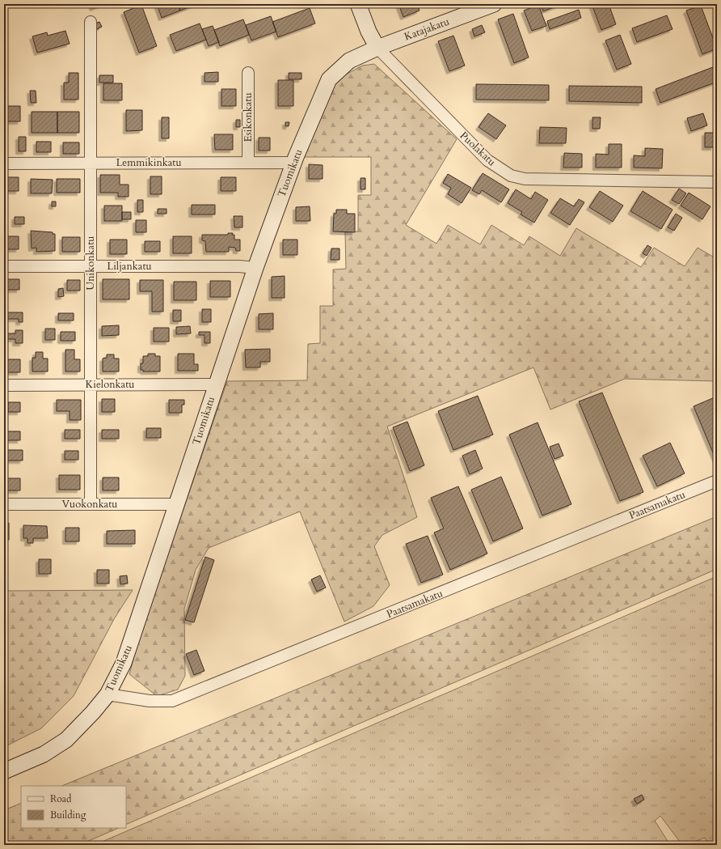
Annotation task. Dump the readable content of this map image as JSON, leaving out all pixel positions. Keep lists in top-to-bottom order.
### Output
{
  "streets": {
    "street": [
      "Katajakatu",
      "Esikonkatu",
      "Puolakatu",
      "Lemmikinkatu",
      "Tuomikatu",
      "Unikonkatu",
      "Liljankatu",
      "Kielonkatu",
      "Vuokonkatu",
      "Paatsamakatu"
    ]
  },
  "crossings": [
    ["Katajakatu", "Puolakatu"],
    ["Katajakatu", "Tuomikatu"],
    ["Esikonkatu", "Lemmikinkatu"],
    ["Puolakatu", "Tuomikatu"],
    ["Lemmikinkatu", "Tuomikatu"],
    ["Lemmikinkatu", "Unikonkatu"],
    ["Tuomikatu", "Liljankatu"],
    ["Tuomikatu", "Kielonkatu"],
    ["Tuomikatu", "Vuokonkatu"],
    ["Tuomikatu", "Paatsamakatu"],
    ["Unikonkatu", "Liljankatu"],
    ["Unikonkatu", "Kielonkatu"],
    ["Unikonkatu", "Vuokonkatu"]
  ],
  "legend": ["Road", "Building"]
}
